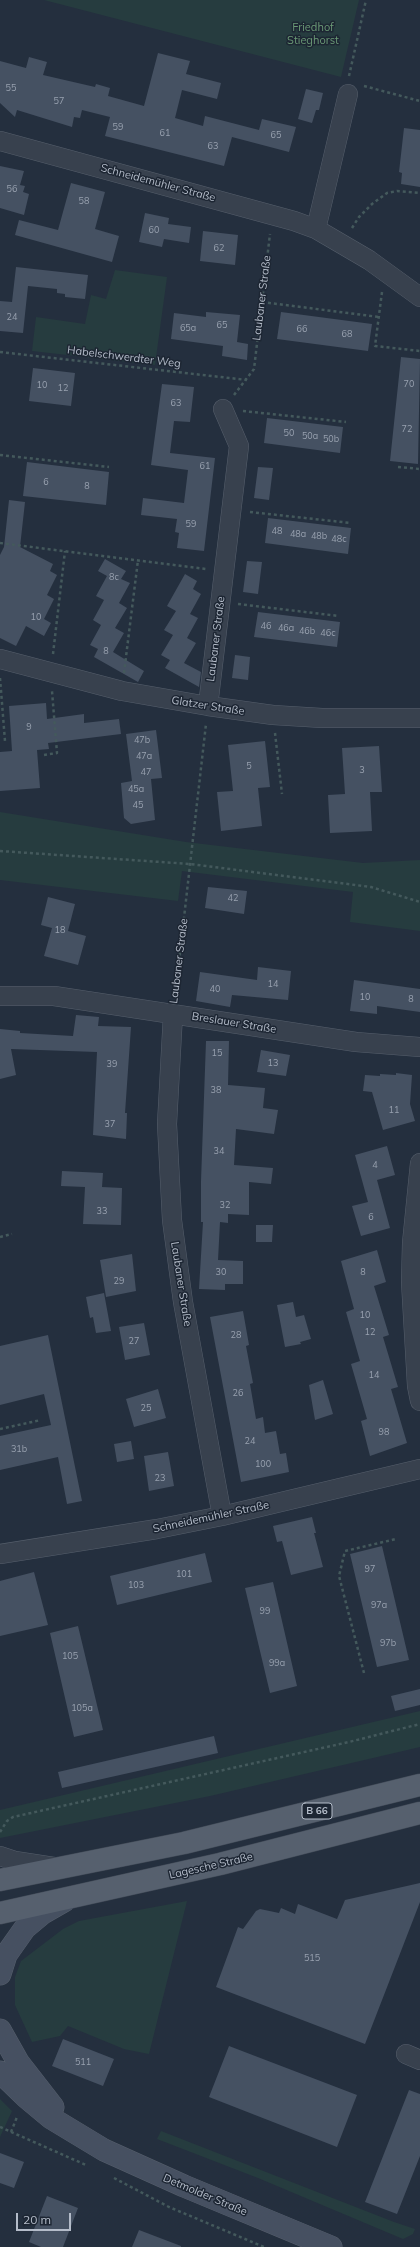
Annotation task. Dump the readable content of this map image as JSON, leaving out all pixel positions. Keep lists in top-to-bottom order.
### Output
{
  "streets": {
    "main road": ["B 66", "Lagesche Straße", "Detmolder Straße"],
    "street": [
      "Schneidemühler Straße",
      "Laubaner Straße",
      "Glatzer Straße",
      "Breslauer Straße"
    ],
    "path": ["Habelschwerdter Weg"]
  },
  "crossings": [
    ["Schneidemühler Straße", "Laubaner Straße"],
    ["Laubaner Straße", "Habelschwerdter Weg"],
    ["Laubaner Straße", "Glatzer Straße"],
    ["Laubaner Straße", "Breslauer Straße"]
  ],
  "parks": ["Friedhof Stieghorst"],
  "house_numbers": [
    "55",
    "57",
    "59",
    "61",
    "65",
    "63",
    "56",
    "58",
    "60",
    "62",
    "24",
    "65",
    "65a",
    "66",
    "68",
    "70",
    "10",
    "12",
    "63",
    "72",
    "50",
    "50a",
    "50b",
    "61",
    "6",
    "8",
    "59",
    "48",
    "48a",
    "48b",
    "48c",
    "8c",
    "10",
    "46",
    "46a",
    "46b",
    "46c",
    "8",
    "9",
    "47b",
    "47a",
    "5",
    "3",
    "47",
    "45a",
    "45",
    "42",
    "18",
    "14",
    "40",
    "10",
    "8",
    "15",
    "13",
    "39",
    "38",
    "11",
    "37",
    "34",
    "4",
    "32",
    "33",
    "6",
    "30",
    "8",
    "29",
    "10",
    "12",
    "28",
    "27",
    "14",
    "26",
    "25",
    "98",
    "24",
    "31b",
    "100",
    "23",
    "97",
    "101",
    "103",
    "97a",
    "99",
    "97b",
    "105",
    "99a",
    "105a",
    "515",
    "511"
  ],
  "scale_bar": "20 m"
}
